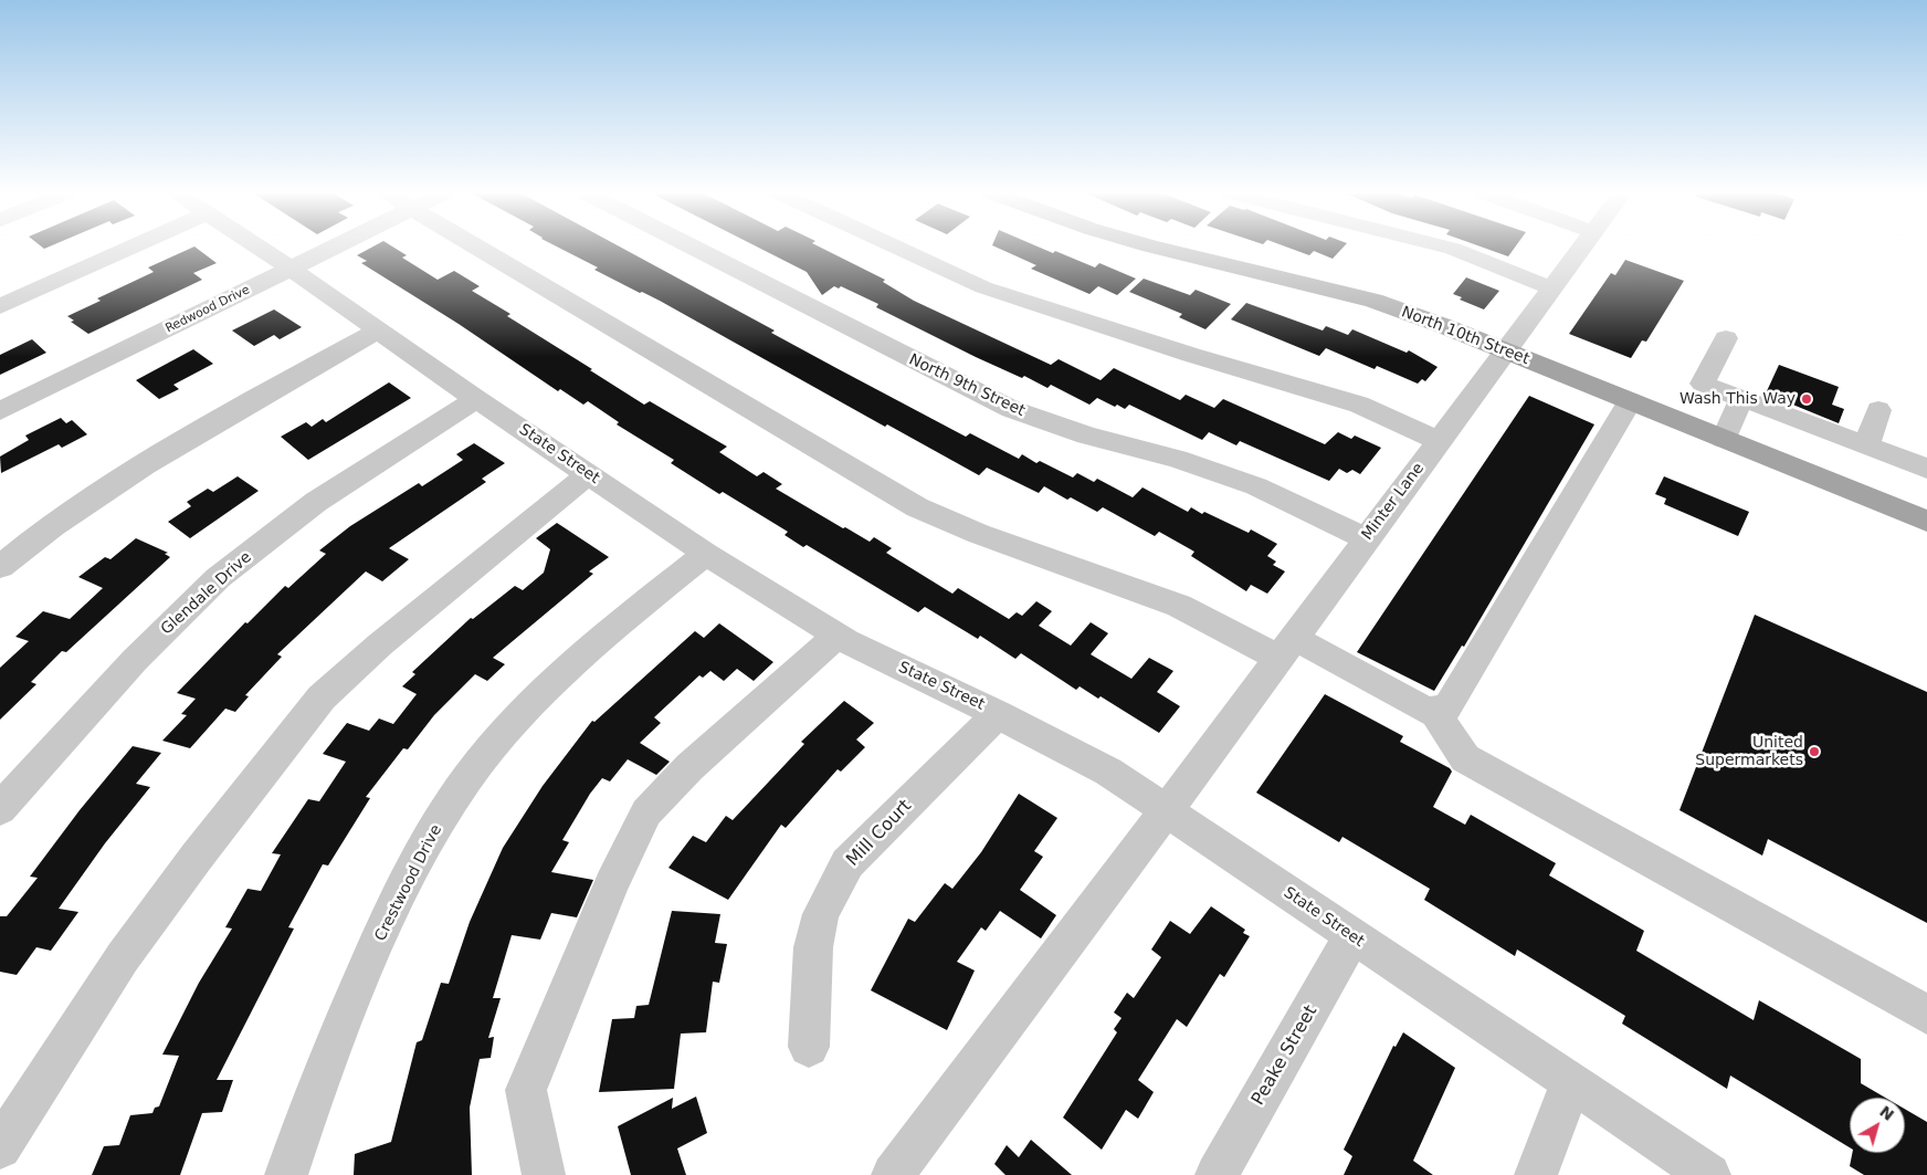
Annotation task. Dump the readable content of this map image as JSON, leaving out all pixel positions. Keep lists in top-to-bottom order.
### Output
{
  "streets": {
    "main road": ["North 10th Street"],
    "street": [
      "Redwood Drive",
      "North 9th Street",
      "State Street",
      "Minter Lane",
      "Glendale Drive",
      "Mill Court",
      "Crestwood Drive",
      "Peake Street"
    ]
  },
  "crossings": [
    ["Redwood Drive", "State Street"],
    ["North 10th Street", "Minter Lane"],
    ["North 9th Street", "Minter Lane"],
    ["State Street", "Minter Lane"],
    ["State Street", "Glendale Drive"],
    ["State Street", "Mill Court"],
    ["State Street", "Crestwood Drive"],
    ["State Street", "Peake Street"]
  ],
  "places": ["Wash This Way", "United Supermarkets"],
  "north": "top right"
}
